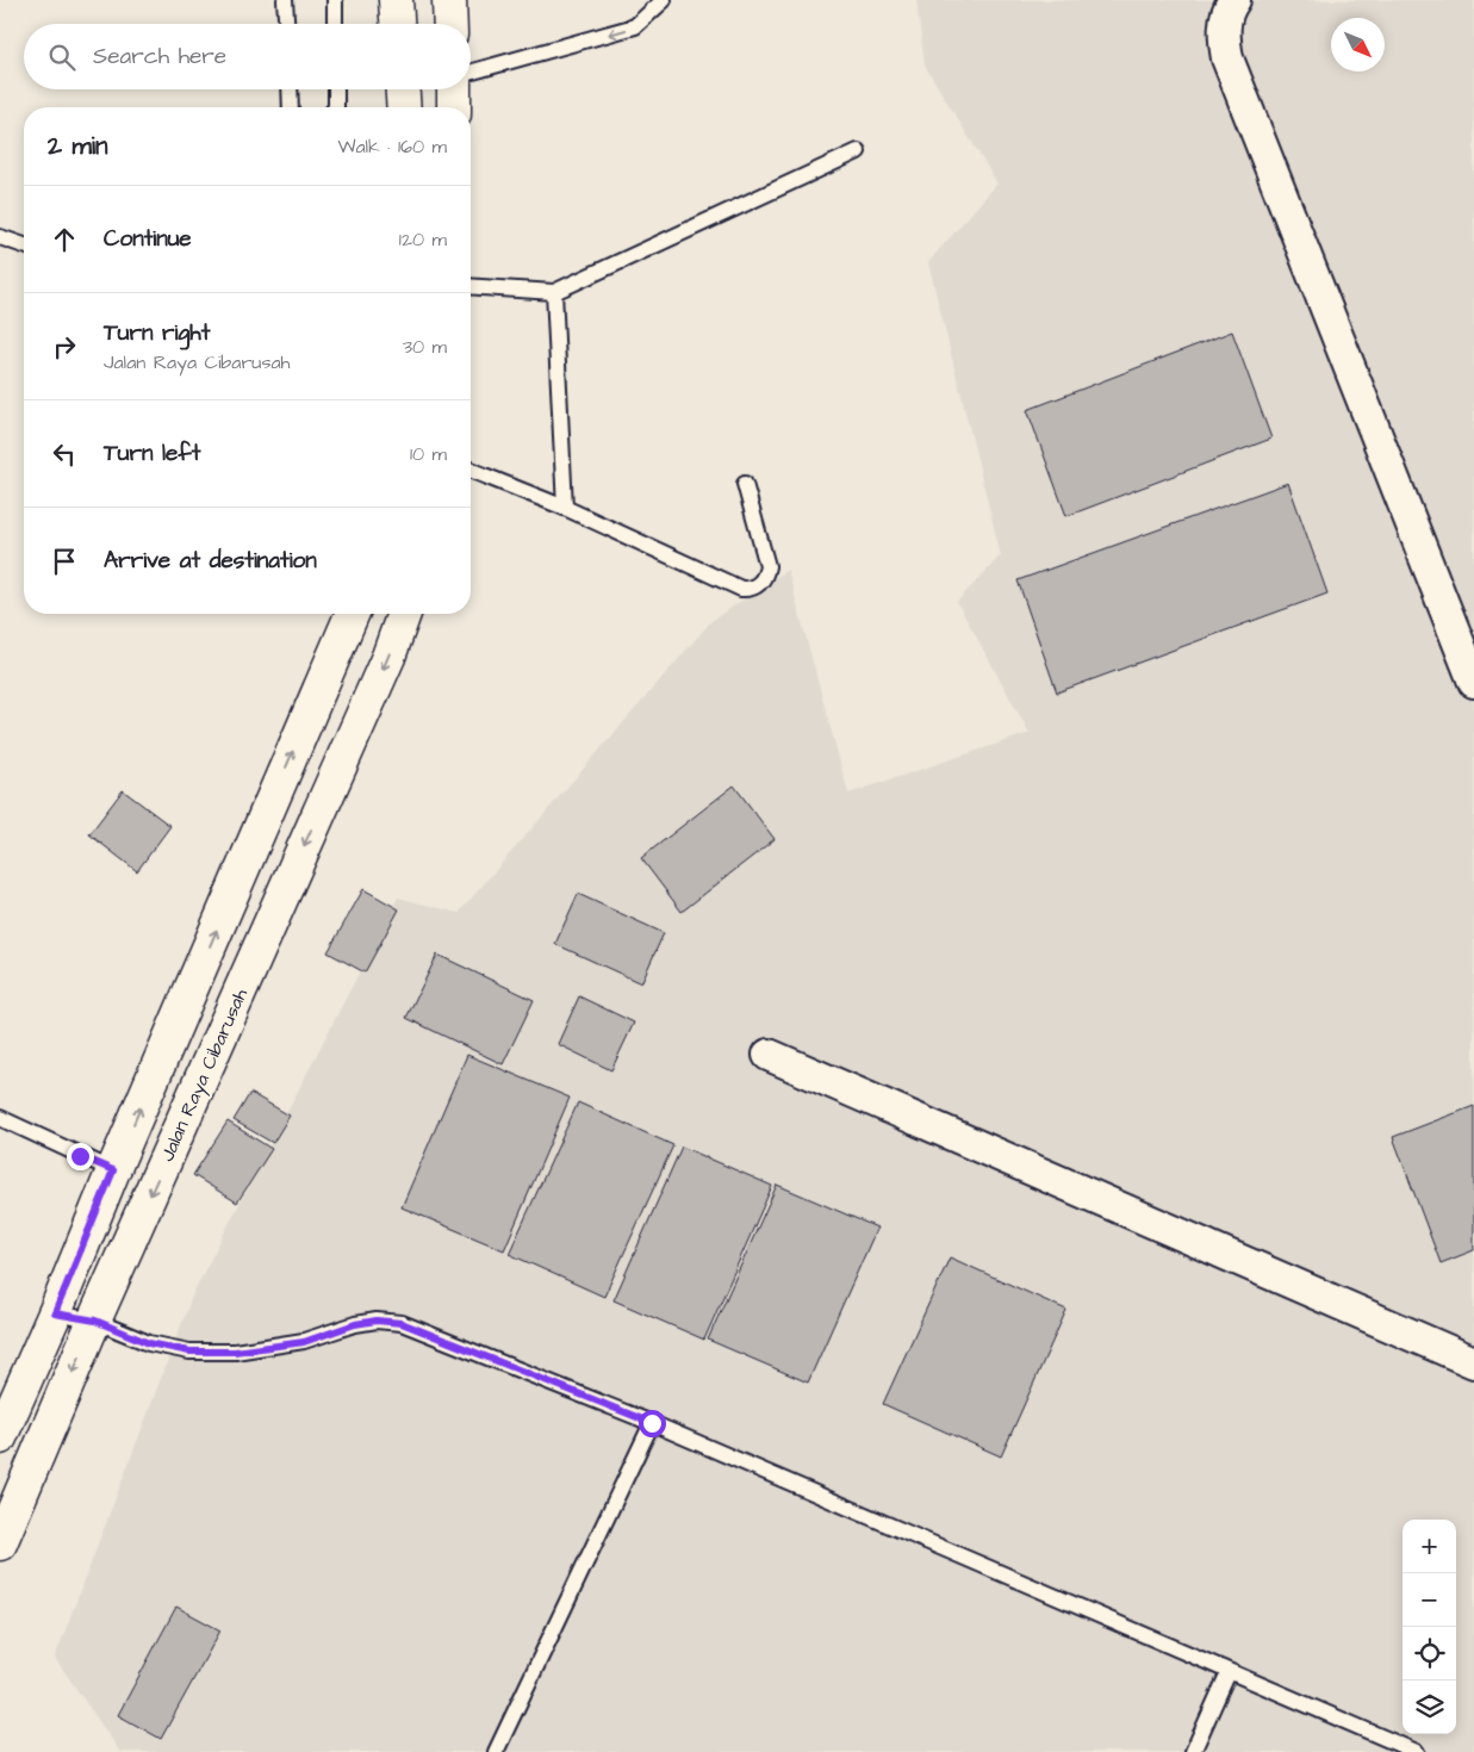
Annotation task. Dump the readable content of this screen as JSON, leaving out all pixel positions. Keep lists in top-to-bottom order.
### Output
{
  "streets": {
    "main road": ["Jalan Raya Cibarusah"]
  },
  "north": "bottom right",
  "page": {
    "search": "Search here",
    "heading": ["2 min", "Walk · 160 m"],
    "list": [
      ["Continue", "120 m"],
      ["Turn right", "Jalan Raya Cibarusah", "30 m"],
      ["Turn left", "10 m"],
      "Arrive at destination"
    ],
    "map_buttons": ["+", "−"]
  }
}
